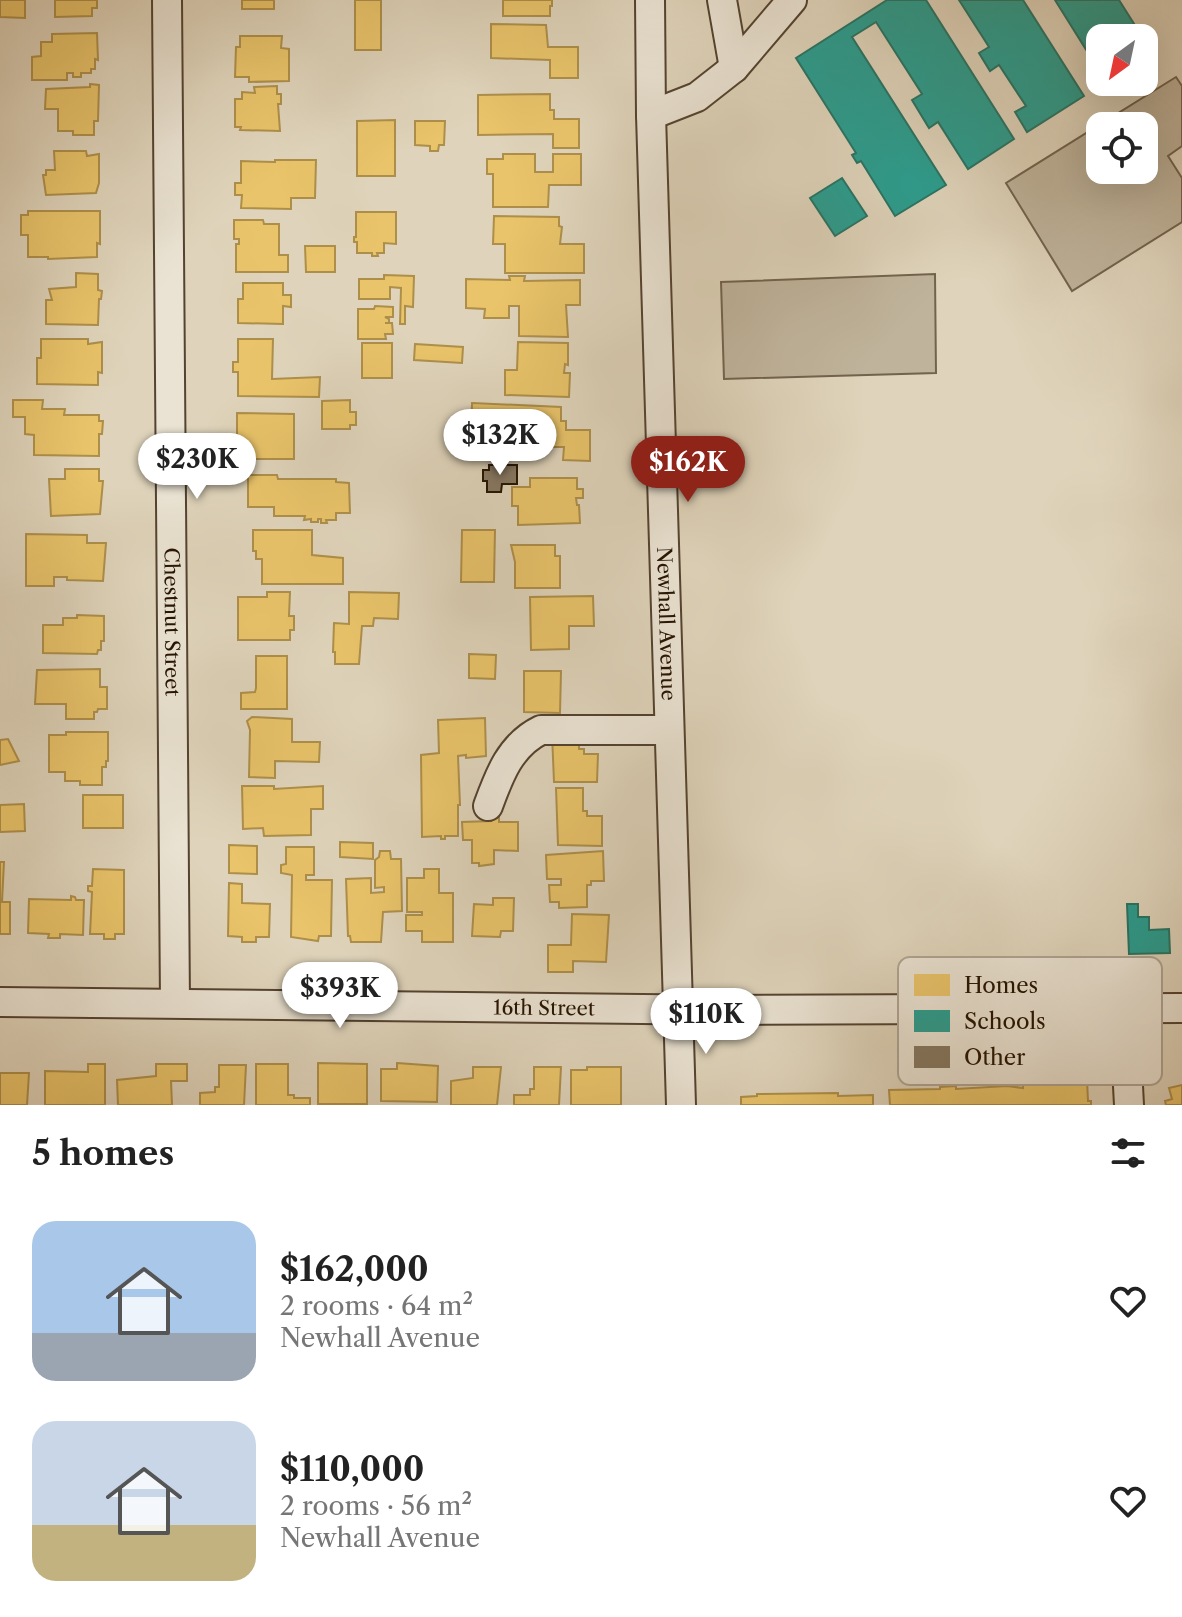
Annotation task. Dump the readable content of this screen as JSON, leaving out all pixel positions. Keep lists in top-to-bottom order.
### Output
{
  "streets": {
    "street": ["Chestnut Street", "Newhall Avenue", "16th Street"]
  },
  "crossings": [
    ["Chestnut Street", "16th Street"],
    ["Newhall Avenue", "16th Street"]
  ],
  "legend": ["Homes", "Schools", "Other"],
  "north": "bottom left",
  "page": {
    "price": [
      "$132K",
      "$230K",
      "$162K",
      "$393K",
      "$110K"
    ],
    "heading": "5 homes",
    "list": [
      {
        "name": "$162,000",
        "note": "2 rooms · 64 m² · Newhall Avenue"
      },
      {
        "name": "$110,000",
        "note": "2 rooms · 56 m² · Newhall Avenue"
      }
    ]
  }
}
